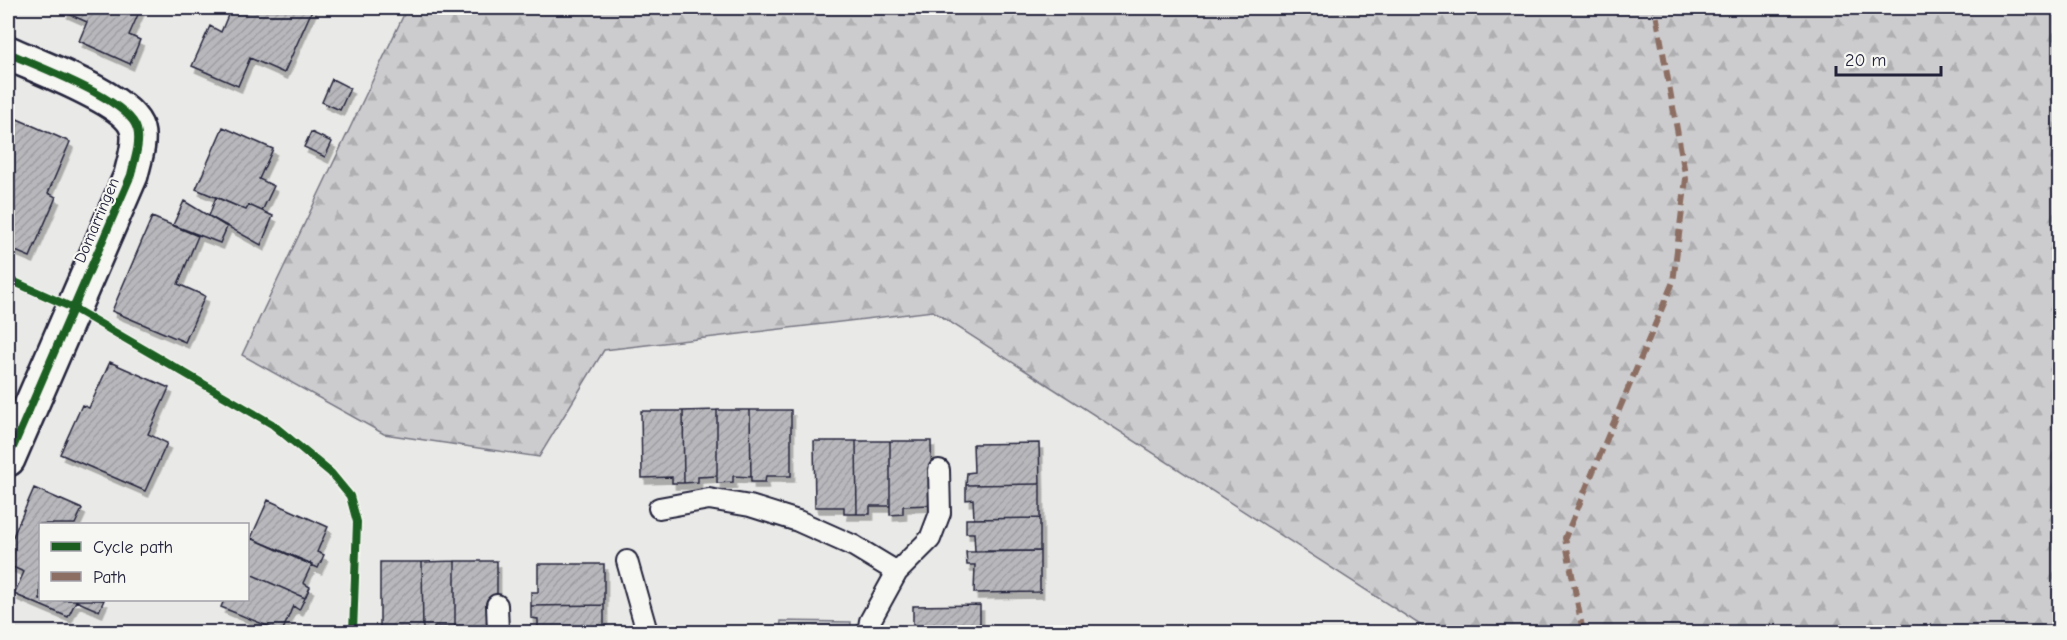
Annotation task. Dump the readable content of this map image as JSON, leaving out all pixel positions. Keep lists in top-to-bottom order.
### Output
{
  "streets": {
    "street": ["Domarringen"]
  },
  "legend": ["Cycle path", "Path"],
  "scale_bar": "20 m"
}
